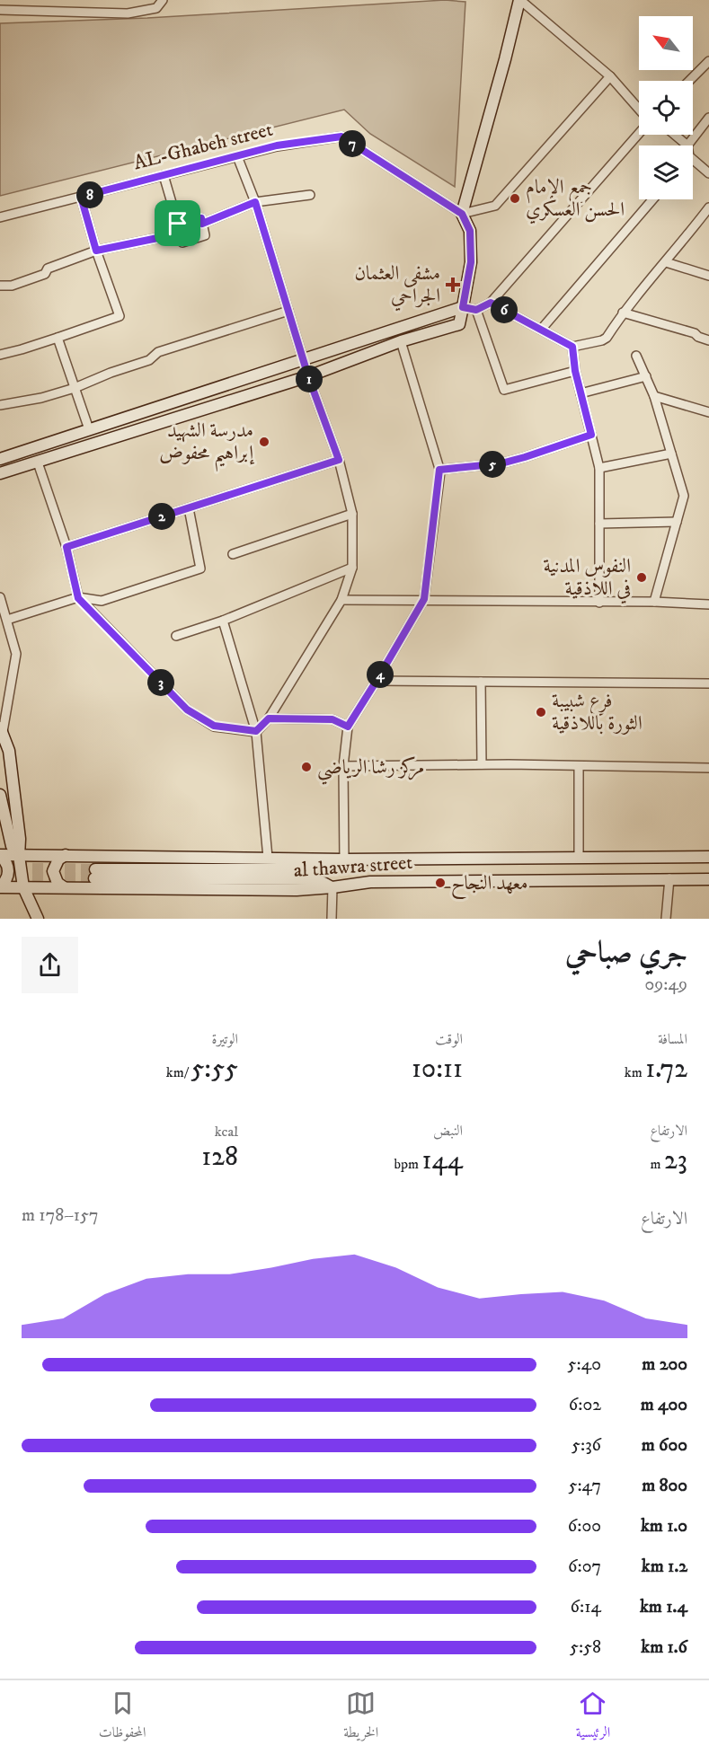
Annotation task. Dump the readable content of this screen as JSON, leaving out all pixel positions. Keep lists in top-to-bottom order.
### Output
{
  "streets": {
    "main road": ["al thawra street"],
    "street": ["AL-Ghabeh street"]
  },
  "places": {
    "other": [
      "جمع الإمام الحسن العسكري",
      "مدرسة الشهيد إبراهيم محفوض",
      "النفوس المدنية في اللاذقية",
      "فرع شبيبة الثورة باللاذقية",
      "مركز رشا الرياضي",
      "معهد النجاح"
    ],
    "health": ["مشفى العثمان الجراحي"]
  },
  "north": "top left",
  "page": {
    "pins": [
      "7",
      "8",
      "6",
      "1",
      "5",
      "2",
      "4",
      "3"
    ],
    "heading": ["جري صباحي", "09:49"],
    "stats": [
      ["المسافة", "1.72 km"],
      ["الوقت", "10:11"],
      ["الوتيرة", "5:55 /km"],
      ["الارتفاع", "23 m"],
      ["النبض", "144 bpm"],
      ["kcal", "128"]
    ],
    "chart": ["الارتفاع", "157–178 m"],
    "list": [
      {
        "name": "200 m",
        "note": "5:40"
      },
      {
        "name": "400 m",
        "note": "6:02"
      },
      {
        "name": "600 m",
        "note": "5:36"
      },
      {
        "name": "800 m",
        "note": "5:47"
      },
      {
        "name": "1.0 km",
        "note": "6:00"
      },
      {
        "name": "1.2 km",
        "note": "6:07"
      },
      {
        "name": "1.4 km",
        "note": "6:14"
      },
      {
        "name": "1.6 km",
        "note": "5:58"
      }
    ],
    "tabs": ["الرئيسية", "الخريطة", "المحفوظات"]
  }
}
